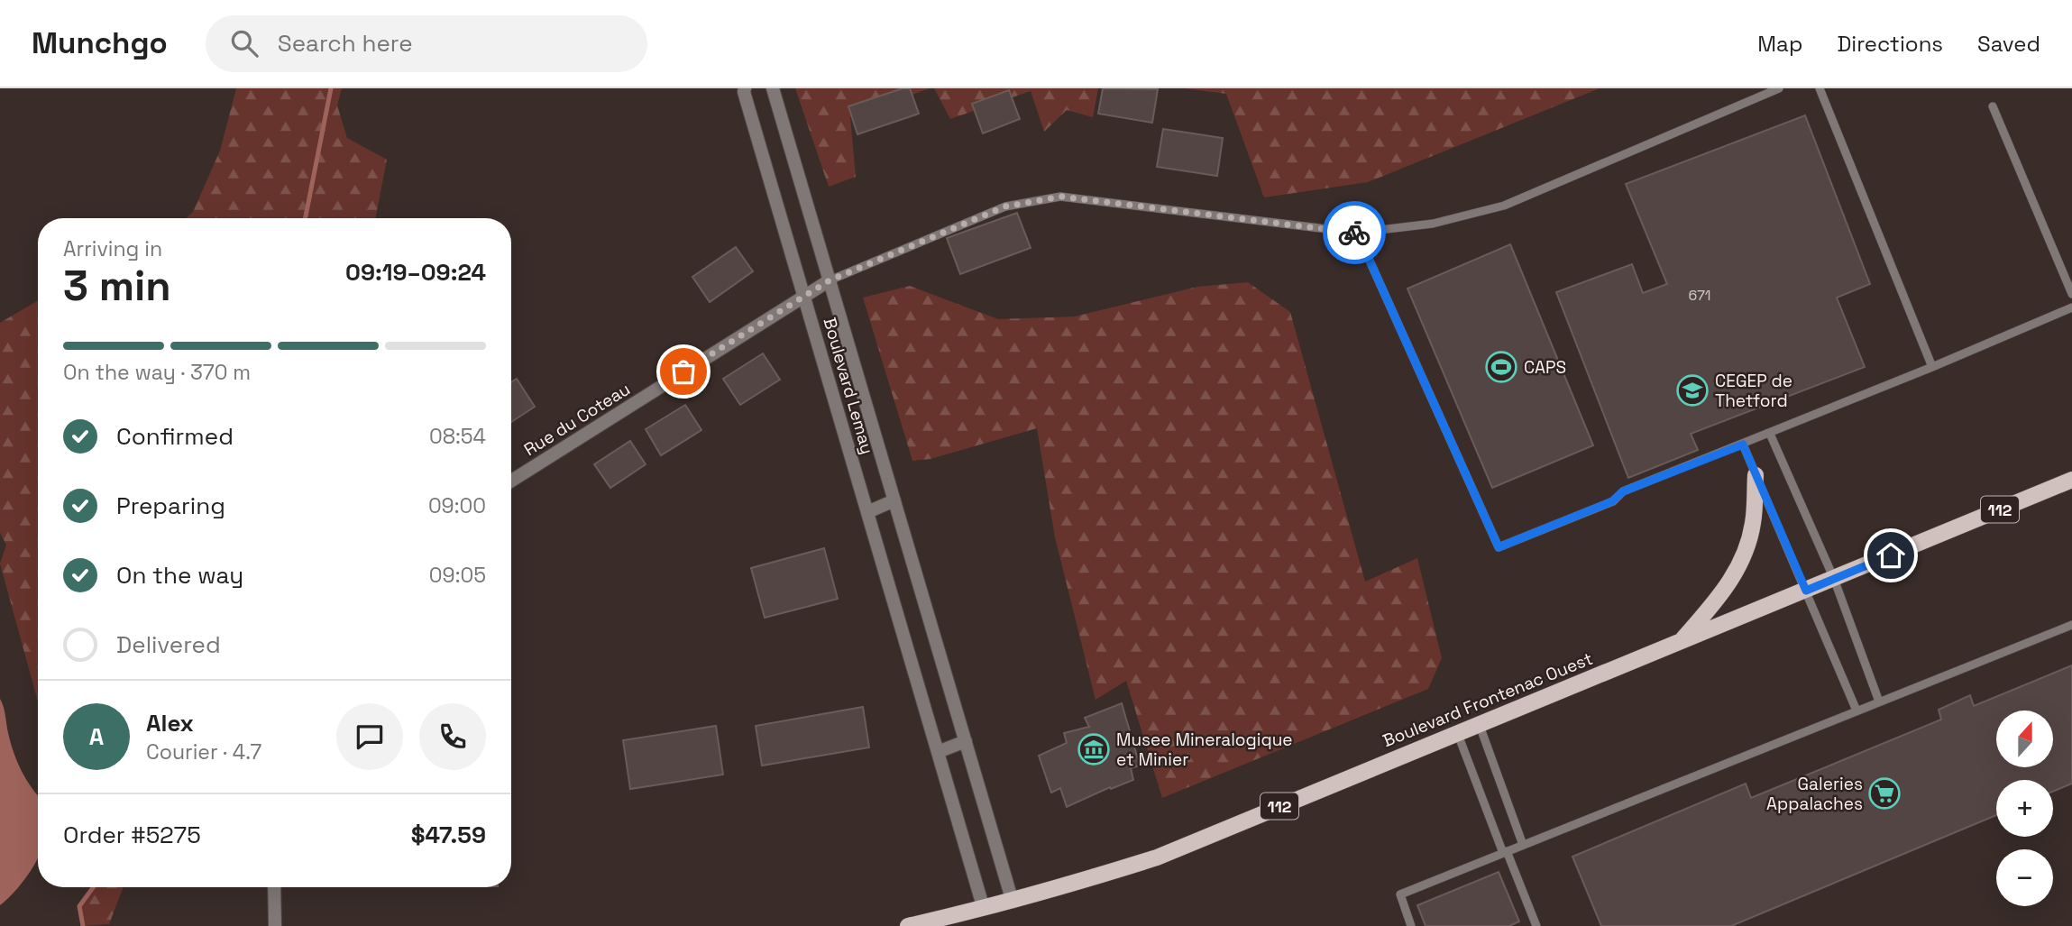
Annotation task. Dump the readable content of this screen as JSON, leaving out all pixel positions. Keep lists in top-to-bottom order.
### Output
{
  "streets": {
    "main road": ["112", "Boulevard Frontenac Ouest"],
    "street": ["Boulevard Lemay", "Rue du Coteau"]
  },
  "crossings": [
    ["Boulevard Lemay", "Rue du Coteau"],
    ["Boulevard Lemay", "Boulevard Frontenac Ouest"]
  ],
  "places": {
    "sports": ["CAPS"],
    "school or university": ["CEGEP de Thetford"],
    "museum": ["Musee Mineralogique et Minier"],
    "supermarket": ["Galeries Appalaches"]
  },
  "house_numbers": ["671"],
  "north": "top",
  "page": {
    "header": "Munchgo",
    "search": "Search here",
    "nav": ["Map", "Directions", "Saved"],
    "heading": ["3 min", "Arriving in", "09:19–09:24"],
    "panel": [
      "Alex",
      "Courier · 4.7",
      "Order #5275",
      "$47.59"
    ],
    "bar": "On the way · 370 m",
    "list": [
      ["Confirmed", "08:54"],
      ["Preparing", "09:00"],
      ["On the way", "09:05"],
      "Delivered"
    ],
    "round": "A",
    "map_buttons": ["+", "−"]
  }
}
